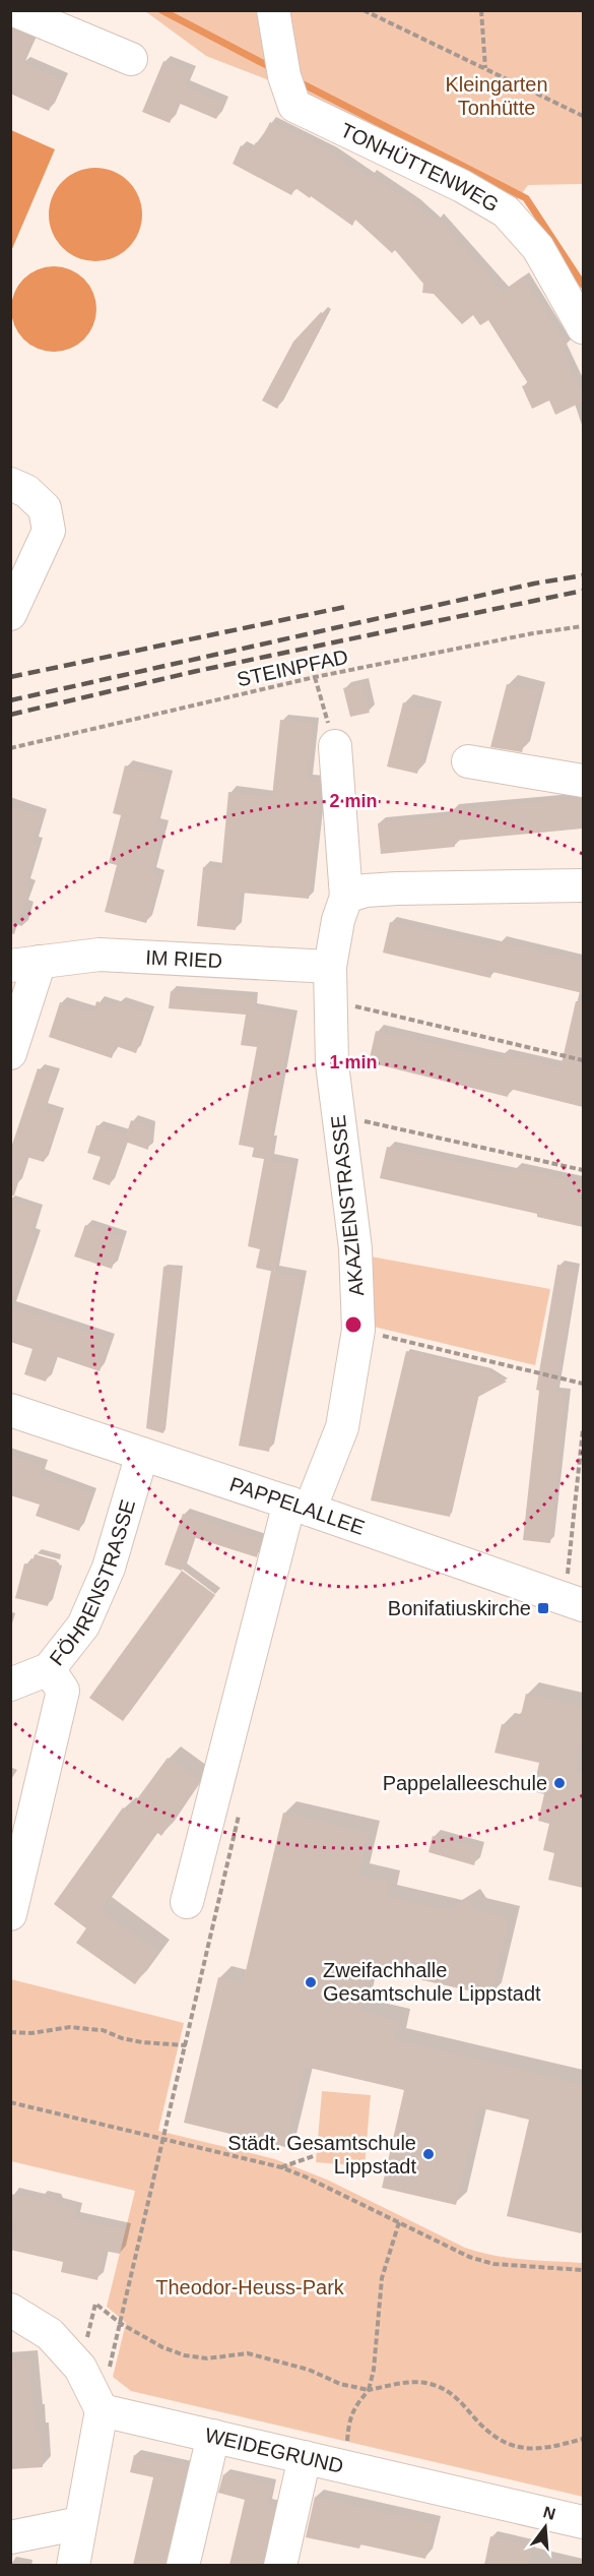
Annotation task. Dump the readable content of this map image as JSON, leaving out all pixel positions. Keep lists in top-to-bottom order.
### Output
{
  "streets": {
    "street": [
      "TONHÜTTENWEG",
      "IM RIED",
      "AKAZIENSTRASSE",
      "PAPPELALLEE",
      "FÖHRENSTRASSE",
      "WEIDEGRUND"
    ],
    "path": ["STEINPFAD"]
  },
  "crossings": [
    ["IM RIED", "AKAZIENSTRASSE"],
    ["AKAZIENSTRASSE", "PAPPELALLEE"],
    ["PAPPELALLEE", "FÖHRENSTRASSE"]
  ],
  "parks": ["Kleingarten Tonhütte", "Theodor-Heuss-Park"],
  "places": {
    "transit": ["Bonifatiuskirche"],
    "other": ["Pappelalleeschule", "Zweifachhalle Gesamtschule Lippstadt", "Städt. Gesamtschule Lippstadt"]
  },
  "north": "top",
  "rings": ["2 min", "1 min"]
}
